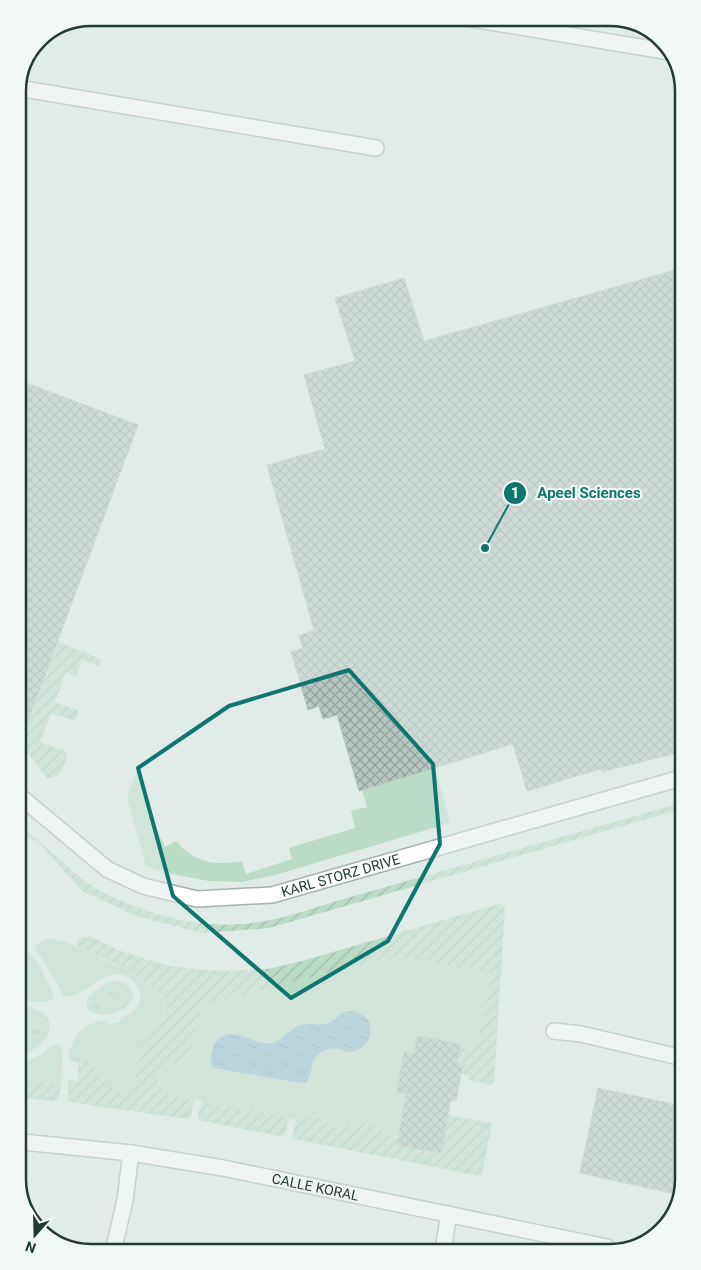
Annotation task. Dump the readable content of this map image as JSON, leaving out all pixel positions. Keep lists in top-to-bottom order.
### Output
{
  "streets": {
    "street": ["KARL STORZ DRIVE", "CALLE KORAL"]
  },
  "places": ["Apeel Sciences"],
  "north": "bottom"
}
